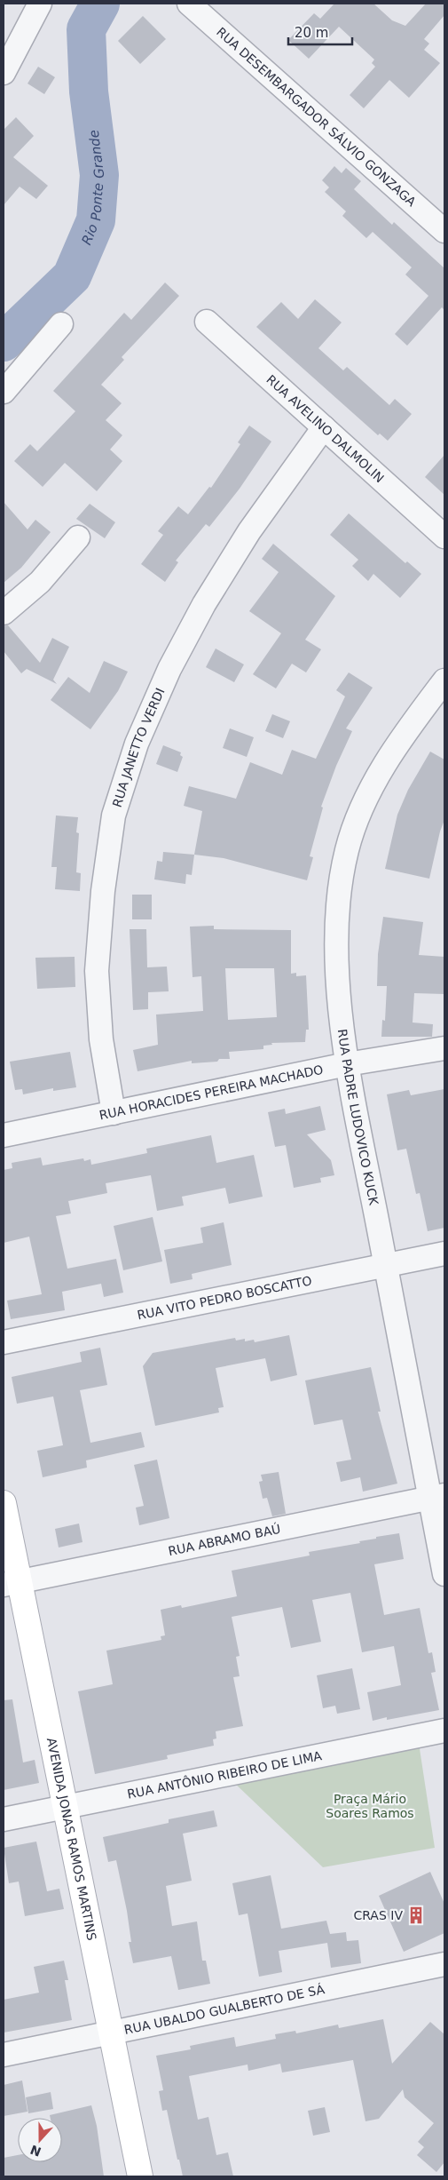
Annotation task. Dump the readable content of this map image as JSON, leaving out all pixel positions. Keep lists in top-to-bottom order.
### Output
{
  "streets": {
    "main road": ["AVENIDA JONAS RAMOS MARTINS"],
    "street": [
      "RUA DESEMBARGADOR SÁLVIO GONZAGA",
      "RUA AVELINO DALMOLIN",
      "RUA JANETTO VERDI",
      "RUA HORACIDES PEREIRA MACHADO",
      "RUA PADRE LUDOVICO KUCK",
      "RUA VITO PEDRO BOSCATTO",
      "RUA ABRAMO BAÚ",
      "RUA ANTÔNIO RIBEIRO DE LIMA",
      "RUA UBALDO GUALBERTO DE SÁ"
    ]
  },
  "crossings": [
    ["RUA AVELINO DALMOLIN", "RUA JANETTO VERDI"],
    ["RUA JANETTO VERDI", "RUA HORACIDES PEREIRA MACHADO"],
    ["RUA HORACIDES PEREIRA MACHADO", "RUA PADRE LUDOVICO KUCK"],
    ["RUA PADRE LUDOVICO KUCK", "RUA VITO PEDRO BOSCATTO"],
    ["RUA PADRE LUDOVICO KUCK", "RUA ABRAMO BAÚ"],
    ["RUA ABRAMO BAÚ", "AVENIDA JONAS RAMOS MARTINS"],
    ["RUA ANTÔNIO RIBEIRO DE LIMA", "AVENIDA JONAS RAMOS MARTINS"],
    ["AVENIDA JONAS RAMOS MARTINS", "RUA UBALDO GUALBERTO DE SÁ"]
  ],
  "water": ["Rio Ponte Grande"],
  "parks": ["Praça Mário Soares Ramos"],
  "places": {
    "building": ["CRAS IV"]
  },
  "scale_bar": "20 m",
  "north": "bottom"
}
